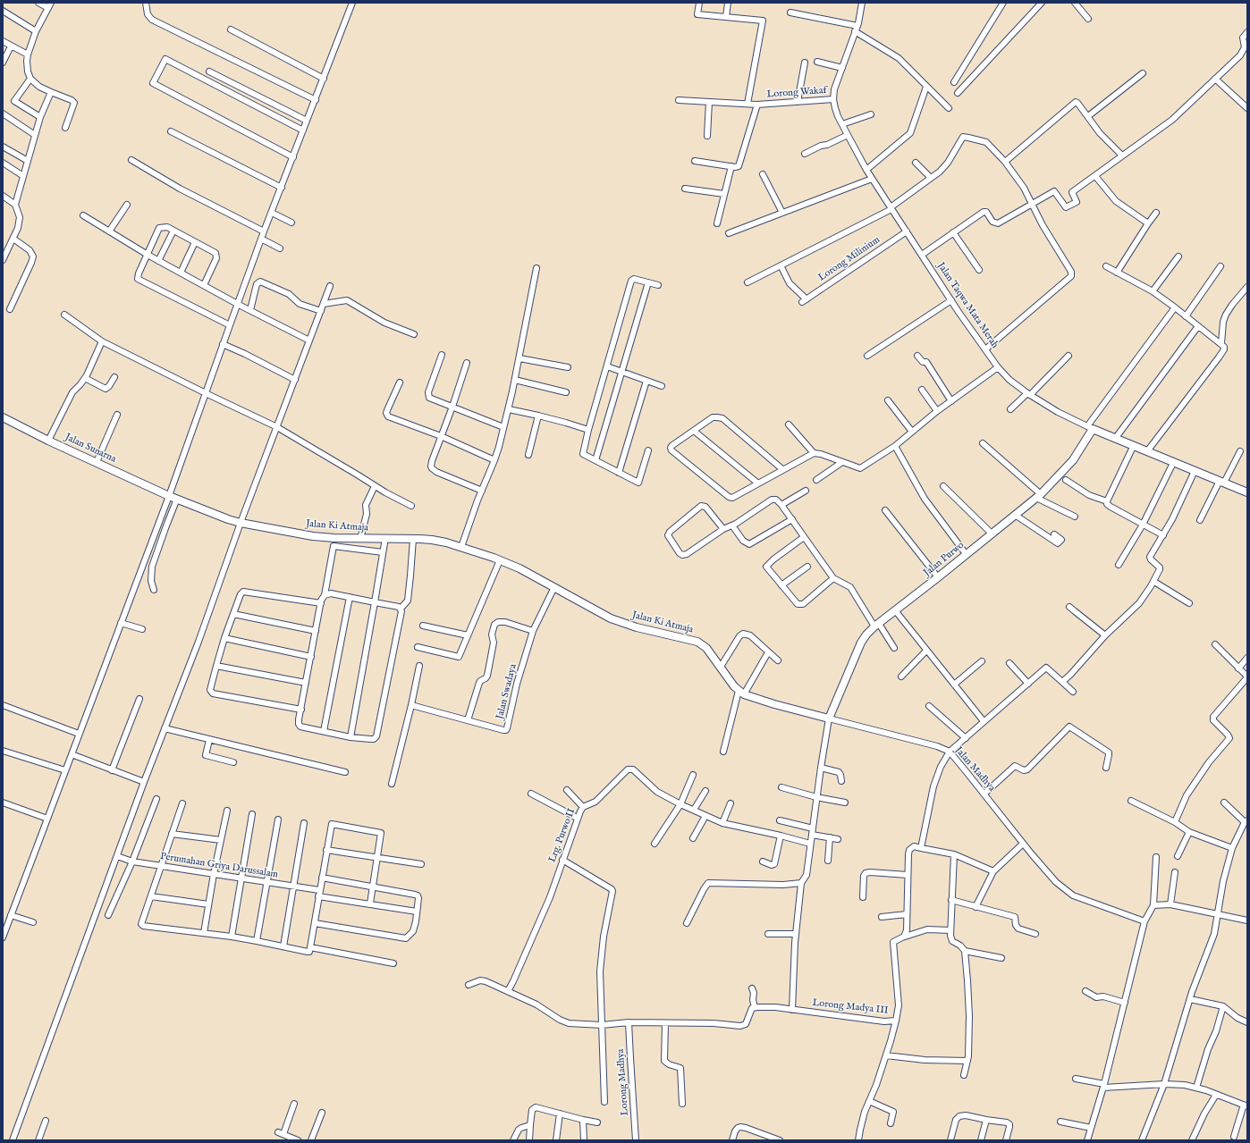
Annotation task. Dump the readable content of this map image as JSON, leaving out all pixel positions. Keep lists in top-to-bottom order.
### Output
{
  "streets": {
    "street": [
      "Lorong Wakaf",
      "Lorong Milinium",
      "Jalan Taqwa Mata Merah",
      "Jalan Sunarna",
      "Jalan Ki Atmaja",
      "Jalan Purwo",
      "Jalan Swadaya",
      "Jalan Madhya",
      "Lrg. Purwo II",
      "Perumahan Griya Darussalam",
      "Lorong Madya III",
      "Lorong Madhya"
    ]
  },
  "crossings": [
    ["Lorong Wakaf", "Jalan Taqwa Mata Merah"],
    ["Lorong Milinium", "Jalan Taqwa Mata Merah"],
    ["Jalan Taqwa Mata Merah", "Jalan Purwo"],
    ["Jalan Sunarna", "Jalan Ki Atmaja"],
    ["Jalan Ki Atmaja", "Jalan Swadaya"],
    ["Jalan Purwo", "Jalan Madhya"]
  ]
}
